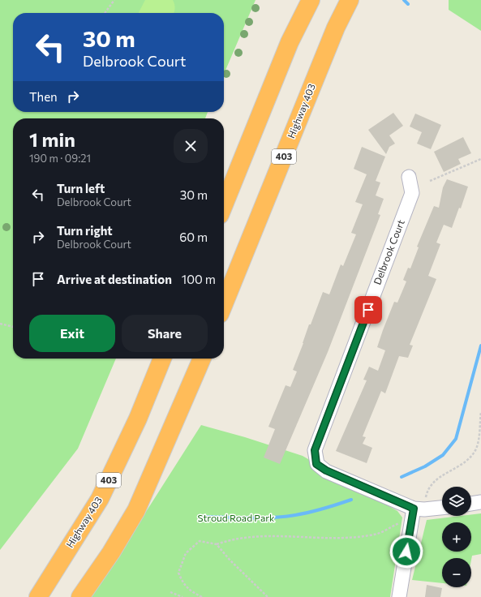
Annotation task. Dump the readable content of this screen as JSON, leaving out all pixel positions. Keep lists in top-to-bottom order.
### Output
{
  "streets": {
    "highway": ["Highway 403", "403"],
    "street": ["Delbrook Court"]
  },
  "parks": ["Stroud Road Park"],
  "page": {
    "turn": ["30 m", "Delbrook Court"],
    "then": "Then",
    "heading": ["1 min", "190 m · 09:21"],
    "list": [
      {
        "name": "Turn left",
        "note": "Delbrook Court",
        "value": "30 m"
      },
      {
        "name": "Turn right",
        "note": "Delbrook Court",
        "value": "60 m"
      },
      {
        "name": "Arrive at destination",
        "value": "100 m"
      }
    ],
    "buttons": ["Exit", "Share"],
    "map_buttons": ["+", "−"]
  }
}
